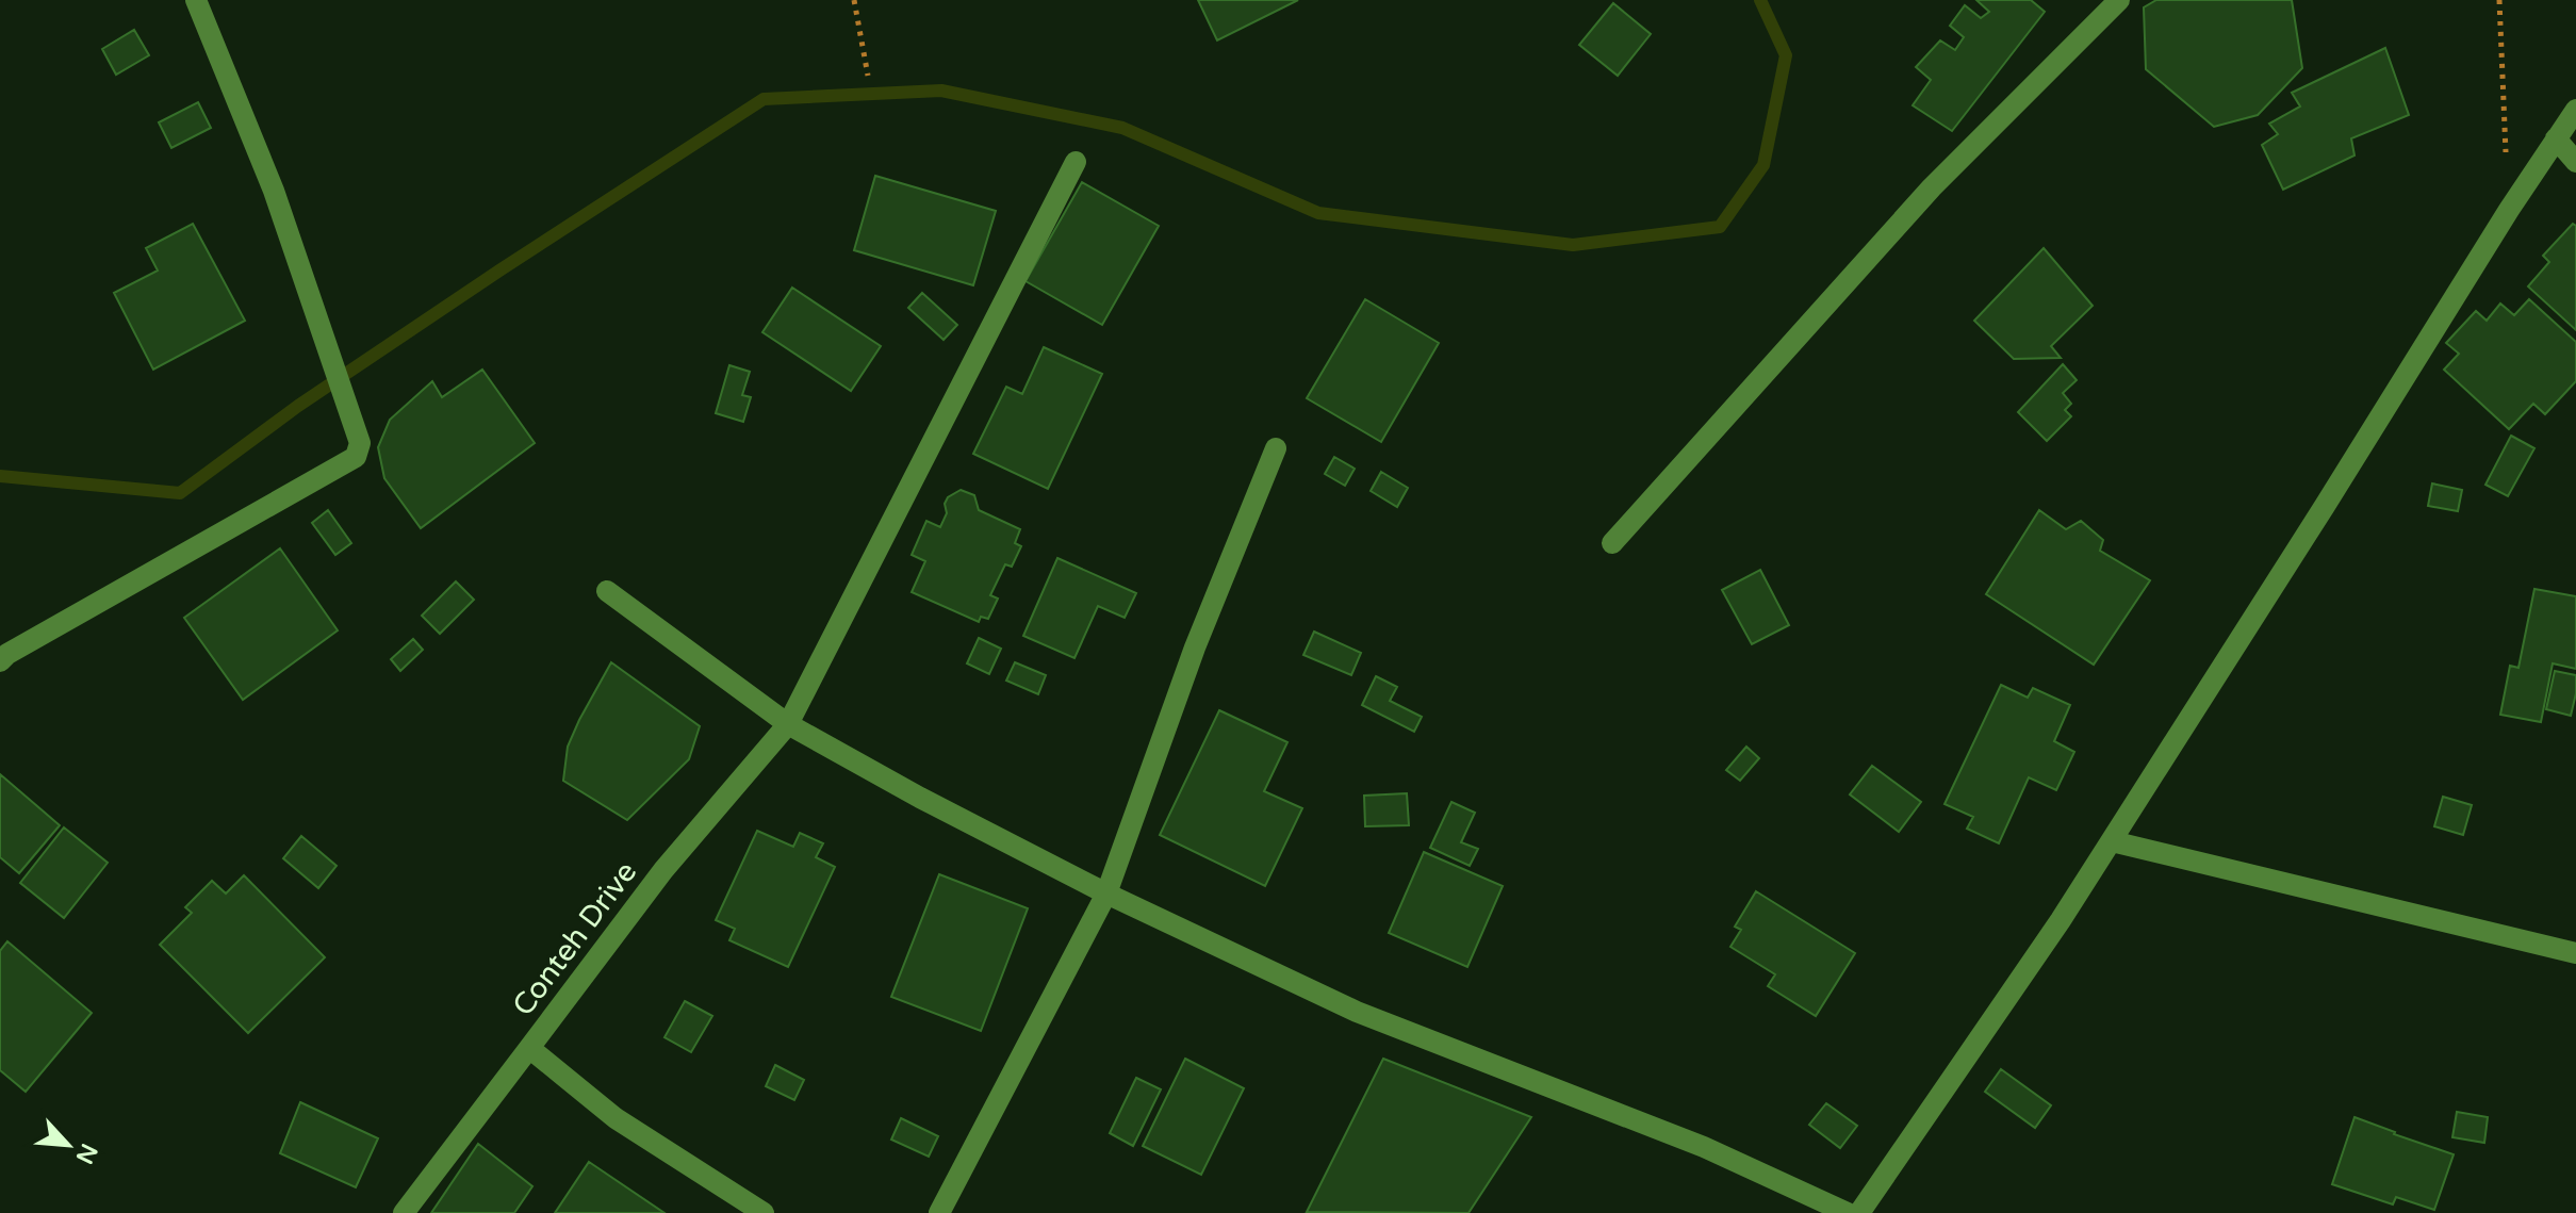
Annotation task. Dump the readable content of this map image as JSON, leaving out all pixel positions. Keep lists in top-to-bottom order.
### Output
{
  "streets": {
    "street": ["Conteh Drive"]
  },
  "north": "bottom right"
}
